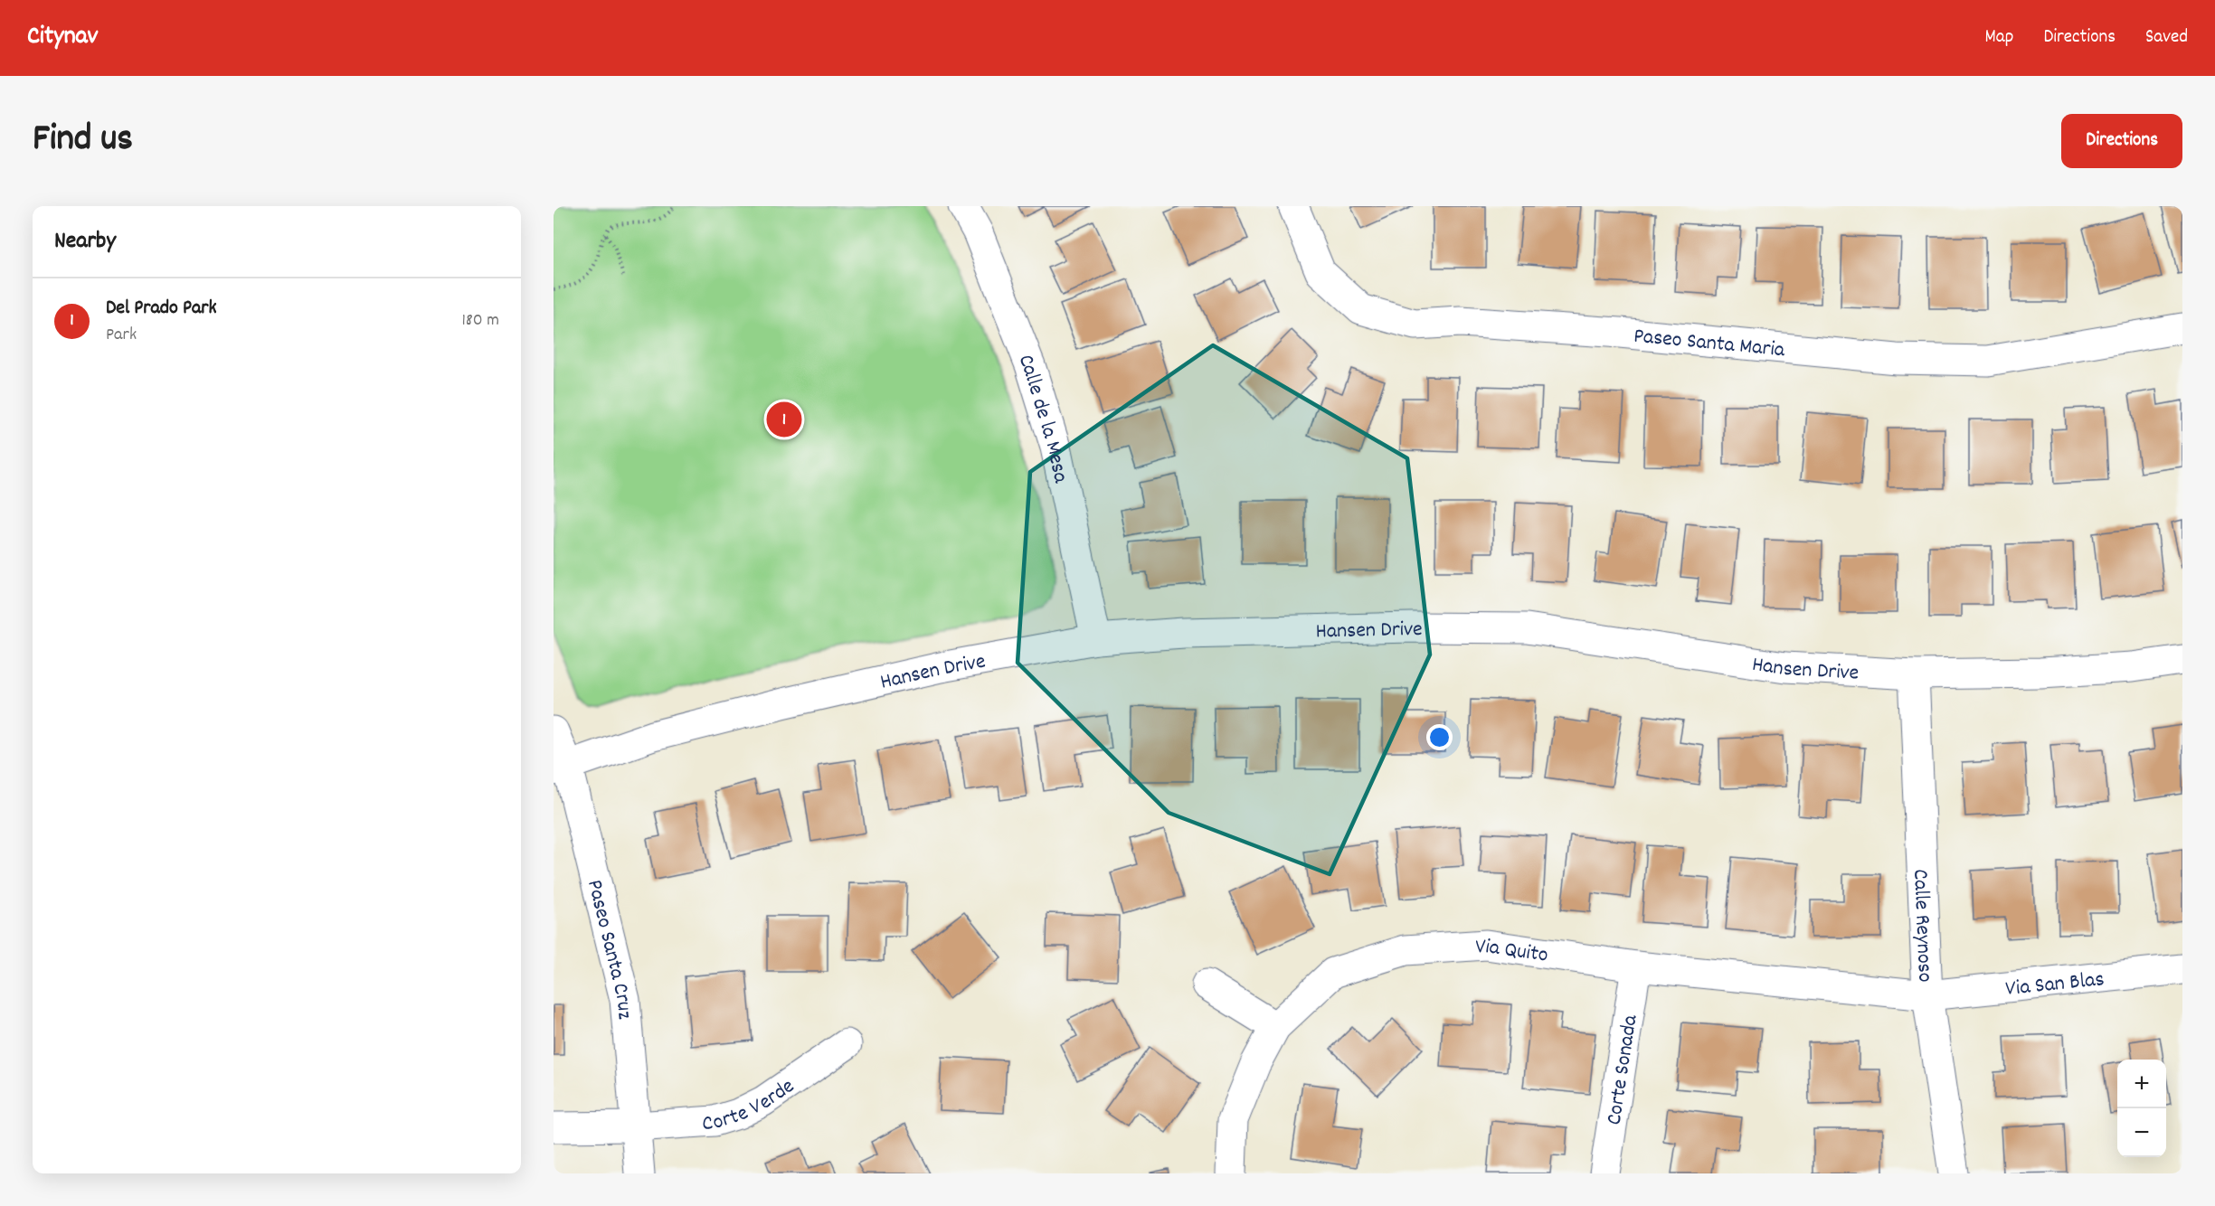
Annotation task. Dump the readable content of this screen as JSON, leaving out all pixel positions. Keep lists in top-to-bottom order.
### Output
{
  "streets": {
    "street": [
      "Paseo Santa Maria",
      "Calle de la Mesa",
      "Hansen Drive",
      "Calle Reynoso",
      "Paseo Santa Cruz",
      "Via Quito",
      "Via San Blas",
      "Corte Sonada",
      "Corte Verde"
    ]
  },
  "crossings": [
    ["Calle de la Mesa", "Hansen Drive"],
    ["Hansen Drive", "Calle Reynoso"],
    ["Hansen Drive", "Paseo Santa Cruz"],
    ["Calle Reynoso", "Via Quito"],
    ["Calle Reynoso", "Via San Blas"],
    ["Paseo Santa Cruz", "Corte Verde"],
    ["Via Quito", "Via San Blas"],
    ["Via Quito", "Corte Sonada"]
  ],
  "page": {
    "header": "Citynav",
    "nav": ["Map", "Directions", "Saved"],
    "title": "Find us",
    "buttons": "Directions",
    "heading": "Nearby",
    "list": [
      {
        "mark": "1",
        "name": "Del Prado Park",
        "note": "Park",
        "value": "180 m"
      }
    ],
    "pins": "1",
    "map_buttons": ["+", "−"]
  }
}
